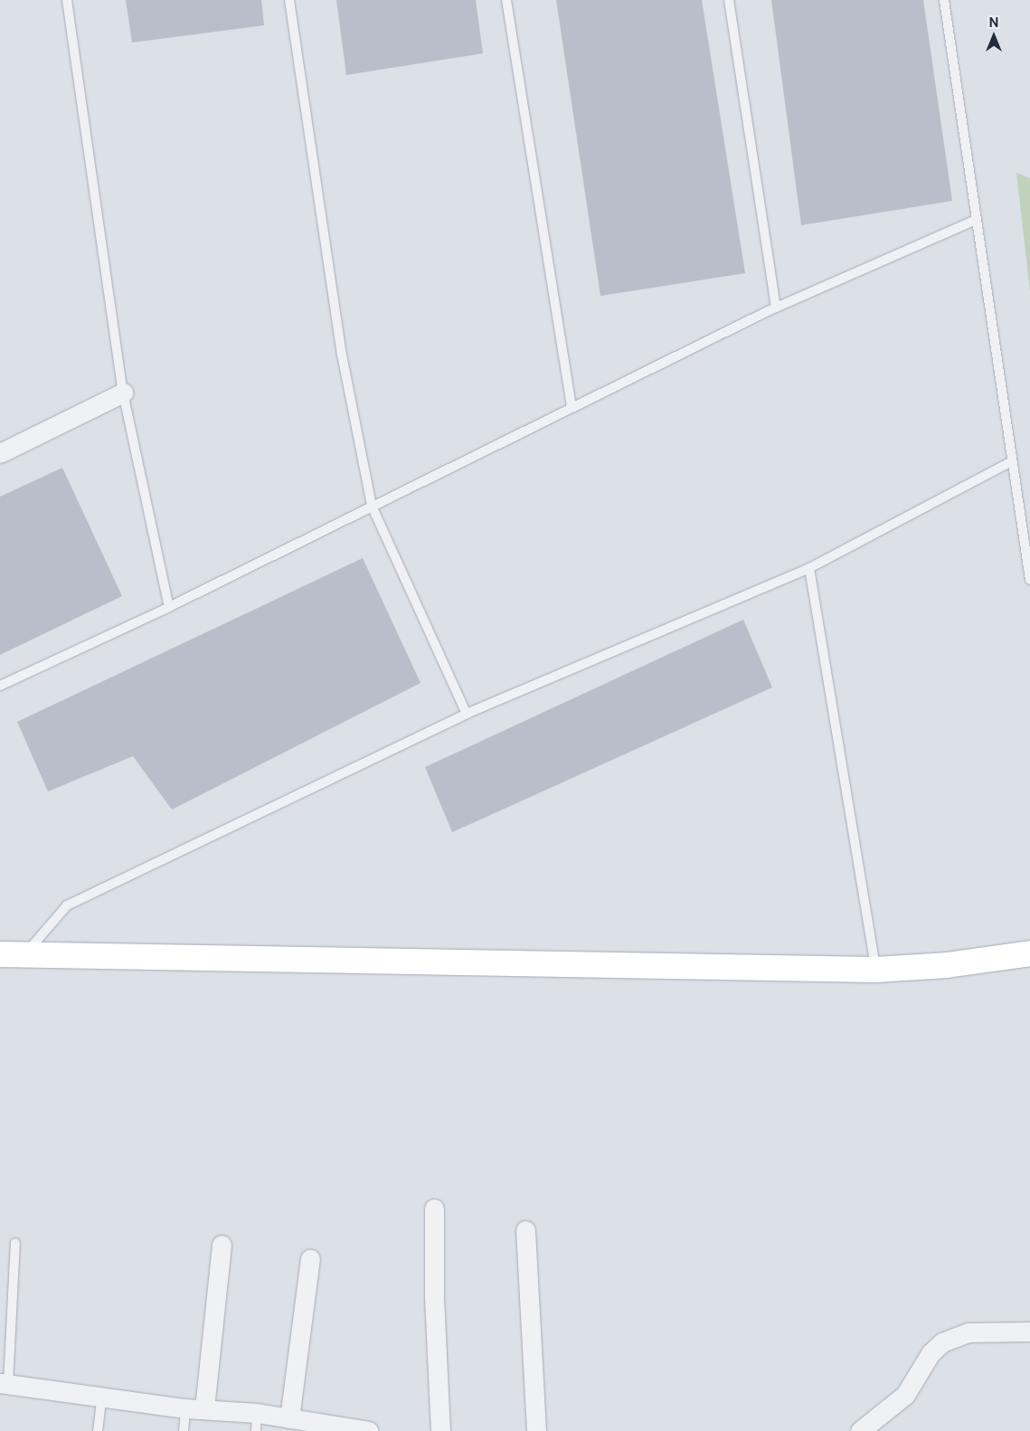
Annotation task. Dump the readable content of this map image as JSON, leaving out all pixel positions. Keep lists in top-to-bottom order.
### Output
{
  "north": "top"
}
